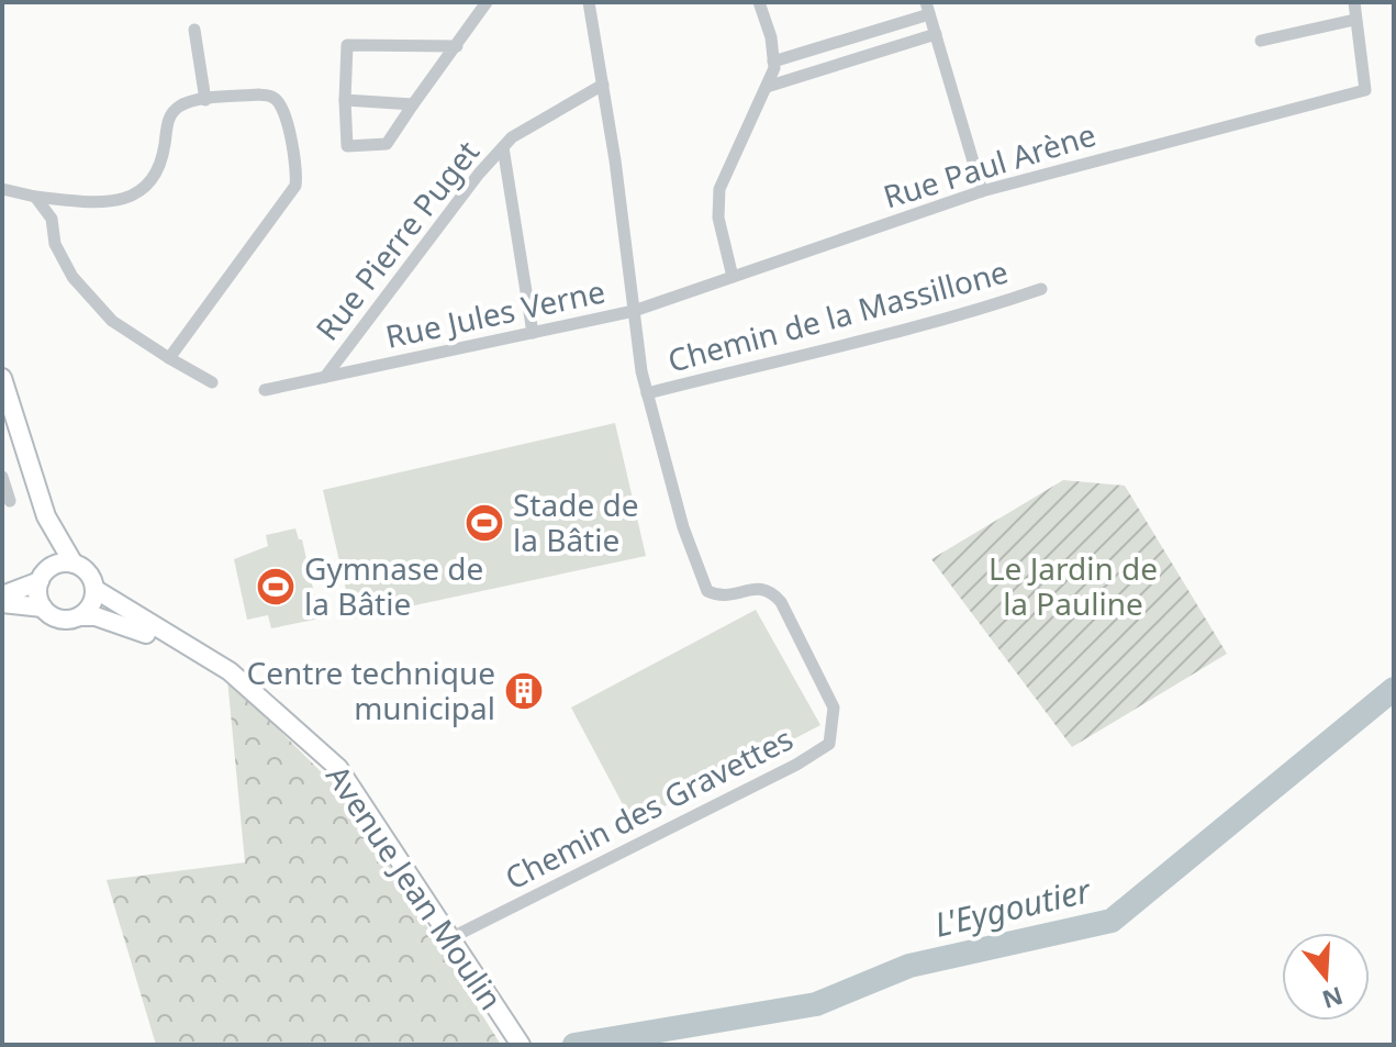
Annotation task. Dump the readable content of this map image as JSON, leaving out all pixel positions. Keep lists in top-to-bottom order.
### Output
{
  "streets": {
    "street": [
      "Rue Paul Arène",
      "Rue Pierre Puget",
      "Rue Jules Verne",
      "Chemin de la Massillone",
      "Chemin des Gravettes",
      "Avenue Jean Moulin"
    ]
  },
  "crossings": [
    ["Rue Paul Arène", "Rue Jules Verne"],
    ["Rue Paul Arène", "Chemin des Gravettes"],
    ["Rue Pierre Puget", "Rue Jules Verne"],
    ["Rue Pierre Puget", "Chemin des Gravettes"],
    ["Rue Jules Verne", "Chemin des Gravettes"],
    ["Chemin de la Massillone", "Chemin des Gravettes"],
    ["Chemin des Gravettes", "Avenue Jean Moulin"]
  ],
  "water": ["L'Eygoutier"],
  "parks": ["Le Jardin de la Pauline"],
  "places": {
    "sports": ["Stade de la Bâtie", "Gymnase de la Bâtie"],
    "building": ["Centre technique municipal"]
  },
  "north": "bottom"
}
